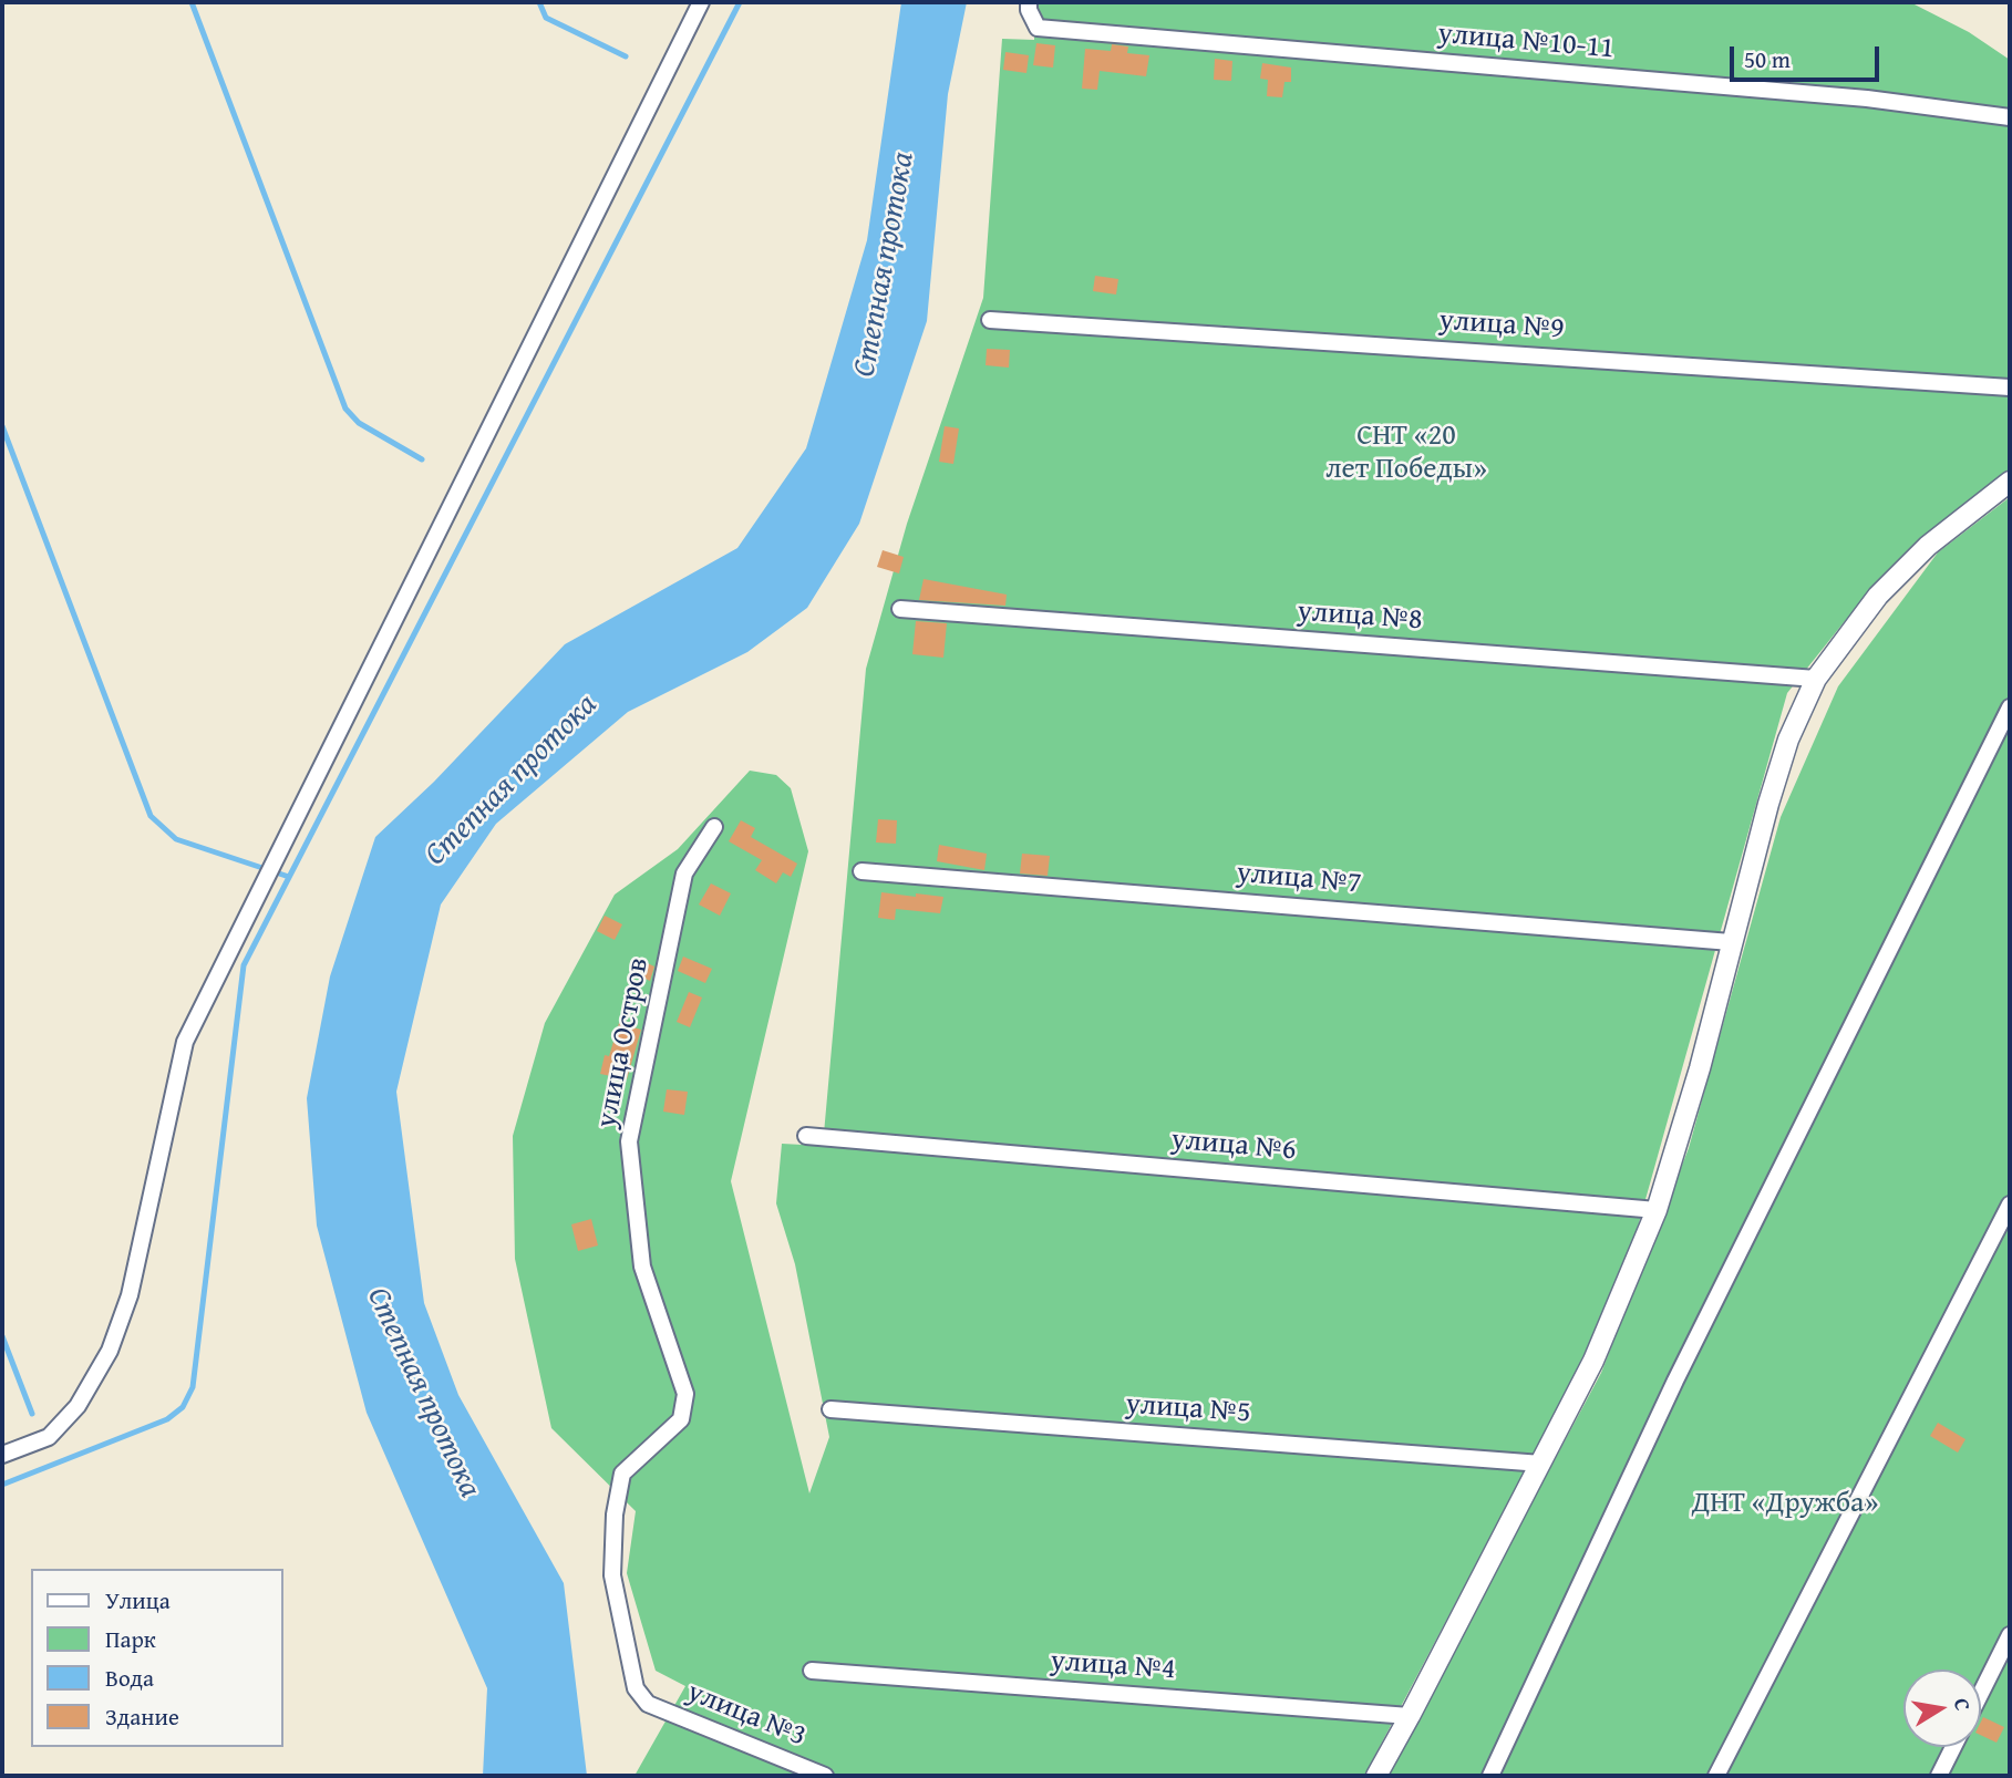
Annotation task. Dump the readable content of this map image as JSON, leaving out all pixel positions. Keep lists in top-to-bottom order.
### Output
{
  "streets": {
    "street": [
      "улица №10-11",
      "улица №9",
      "улица №8",
      "улица №7",
      "улица Остров",
      "улица №6",
      "улица №5",
      "улица №4",
      "улица №3"
    ]
  },
  "crossings": [
    ["улица Остров", "улица №3"]
  ],
  "water": ["Степная протока"],
  "parks": ["СНТ «20 лет Победы»", "ДНТ «Дружба»"],
  "legend": [
    "Улица",
    "Парк",
    "Вода",
    "Здание"
  ],
  "scale_bar": "50 m",
  "north": "right"
}
